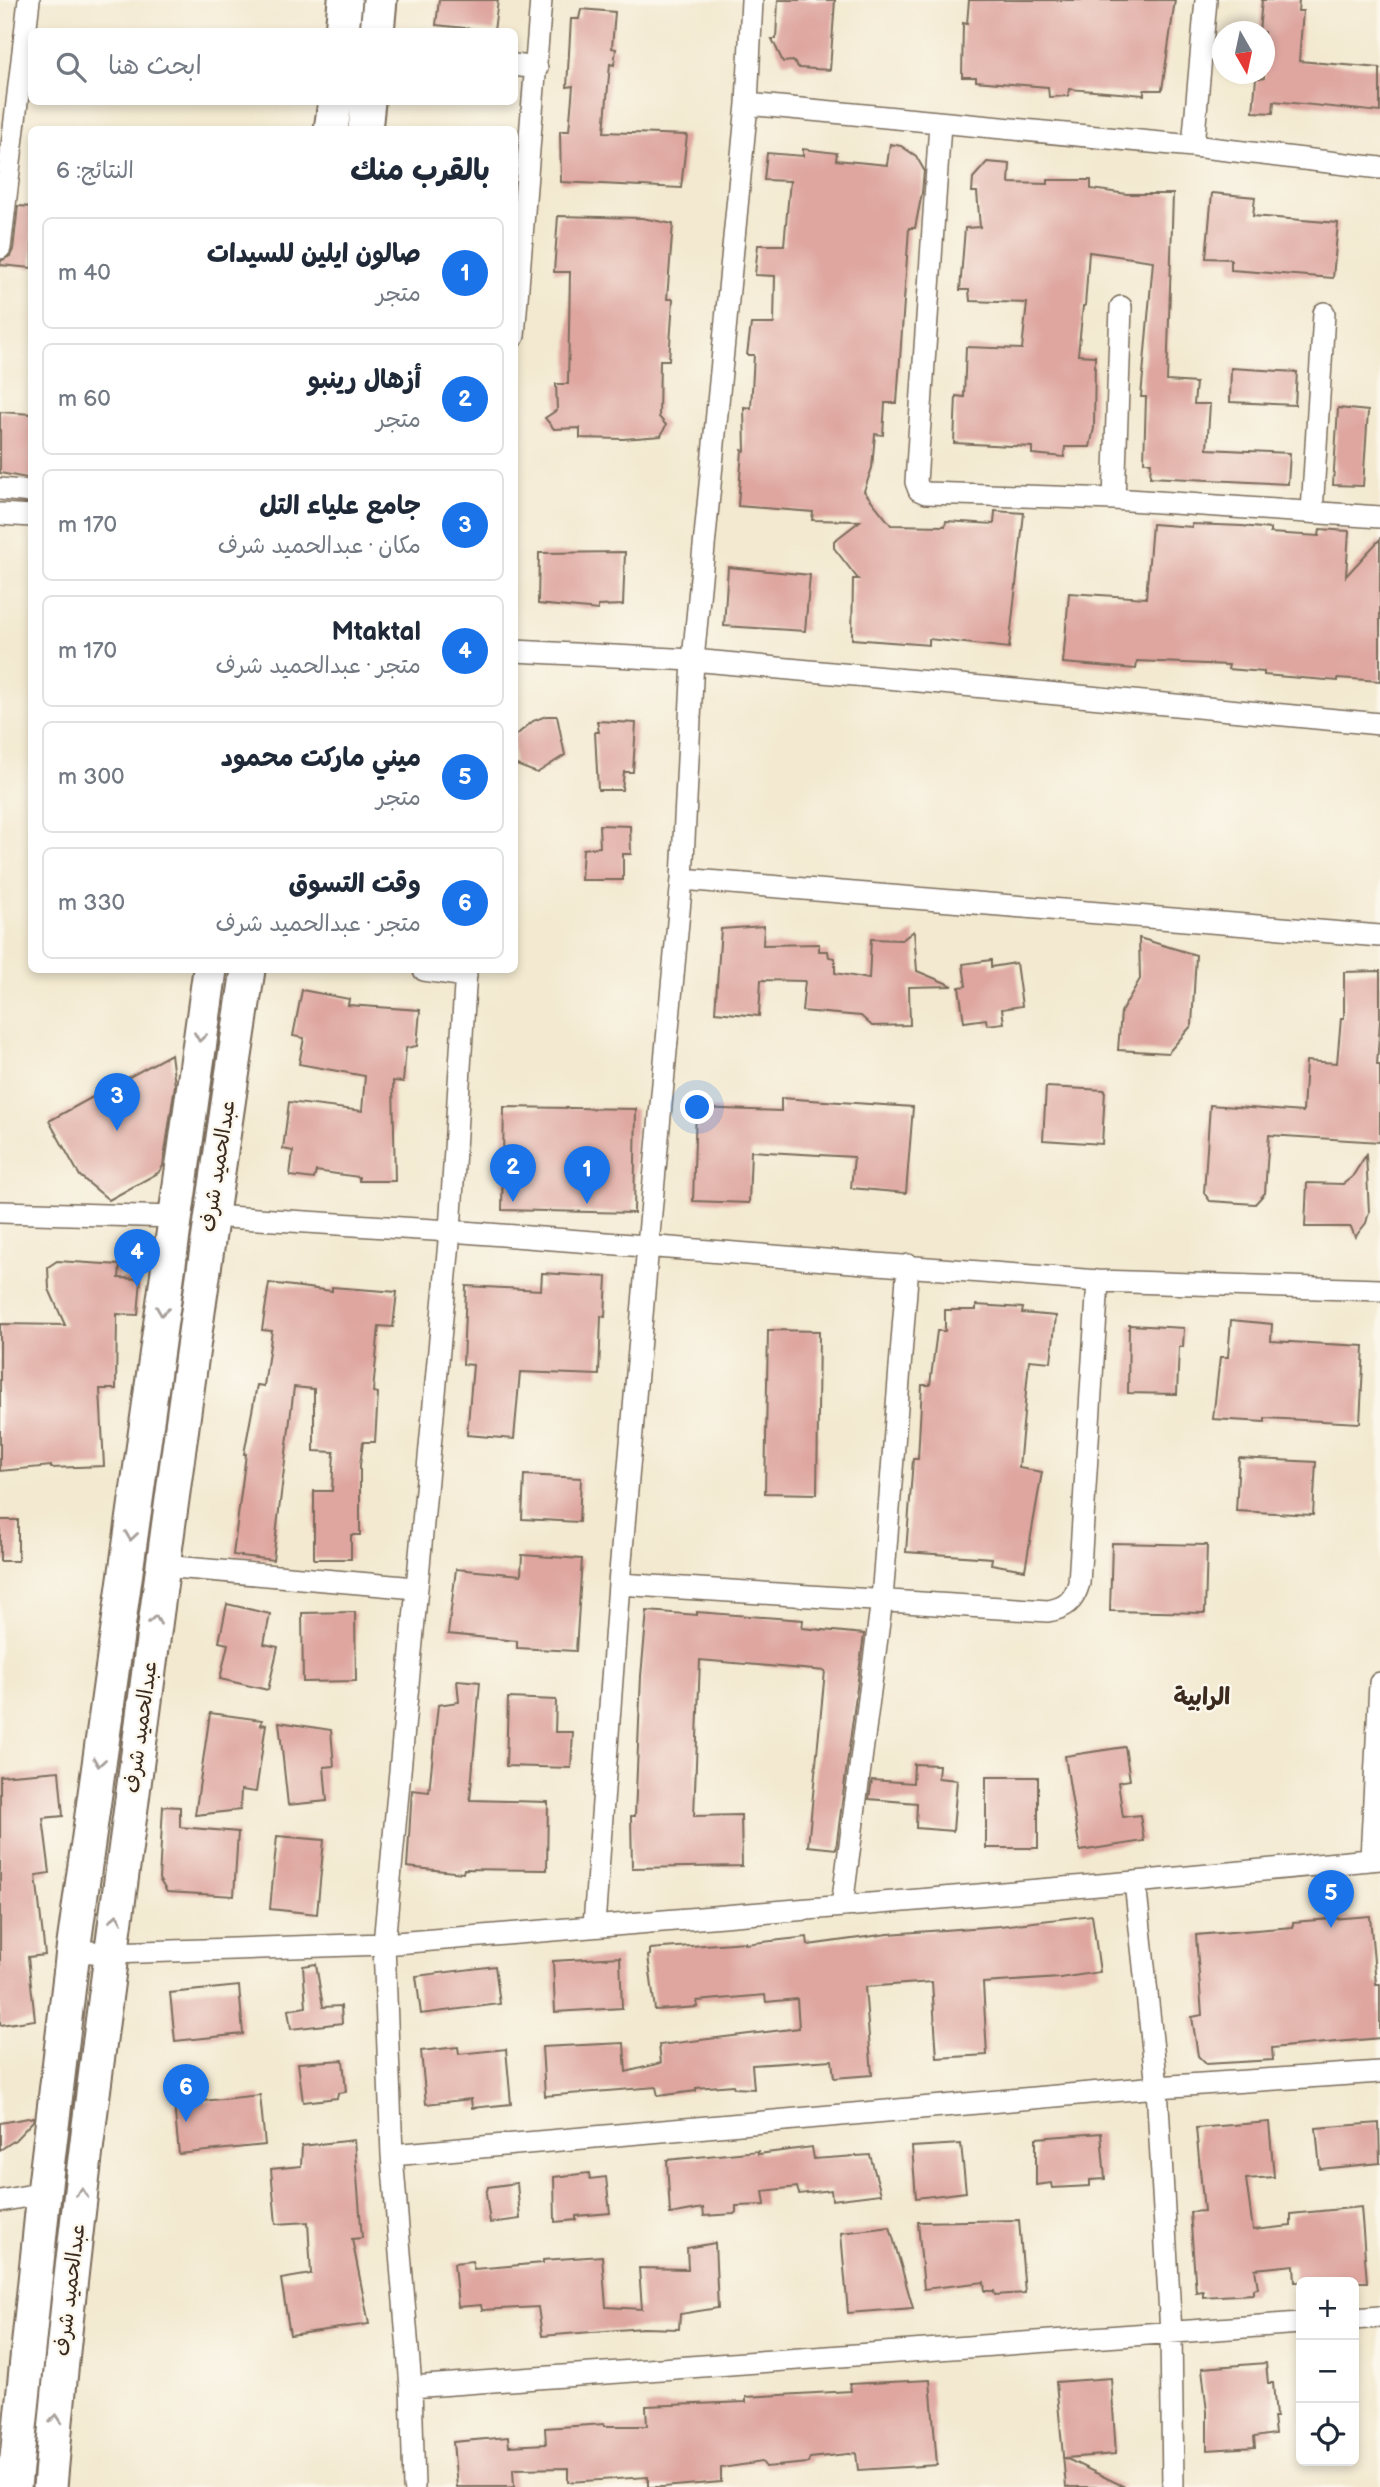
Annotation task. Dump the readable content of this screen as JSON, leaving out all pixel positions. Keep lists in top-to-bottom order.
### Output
{
  "streets": {
    "main road": ["عبدالحميد شرف"]
  },
  "districts": ["الرابية"],
  "north": "bottom",
  "page": {
    "search": "ابحث هنا",
    "heading": ["بالقرب منك", "النتائج: 6"],
    "list": [
      {
        "mark": "1",
        "name": "صالون ايلين للسيدات",
        "note": "متجر",
        "value": "40 m"
      },
      {
        "mark": "2",
        "name": "أزهال رينبو",
        "note": "متجر",
        "value": "60 m"
      },
      {
        "mark": "3",
        "name": "جامع علياء التل",
        "note": "مكان · عبدالحميد شرف",
        "value": "170 m"
      },
      {
        "mark": "4",
        "name": "Mtaktal",
        "note": "متجر · عبدالحميد شرف",
        "value": "170 m"
      },
      {
        "mark": "5",
        "name": "ميني ماركت محمود",
        "note": "متجر",
        "value": "300 m"
      },
      {
        "mark": "6",
        "name": "وقت التسوق",
        "note": "متجر · عبدالحميد شرف",
        "value": "330 m"
      }
    ],
    "pins": [
      "3",
      "2",
      "1",
      "4",
      "5",
      "6"
    ],
    "map_buttons": ["+", "−"]
  }
}
